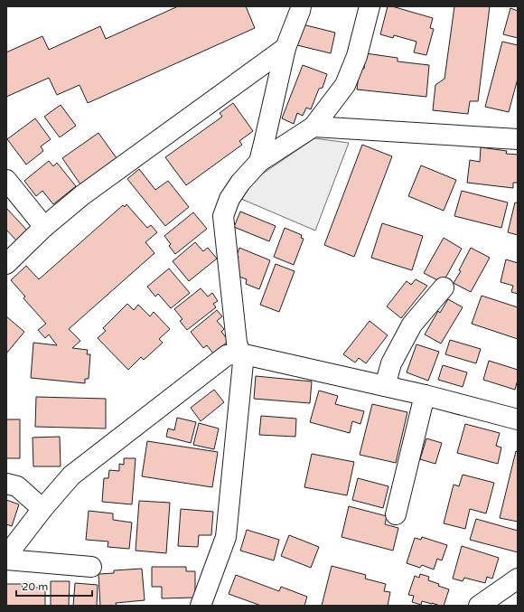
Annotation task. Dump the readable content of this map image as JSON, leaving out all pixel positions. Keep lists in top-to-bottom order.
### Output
{
  "scale_bar": "20 m"
}
